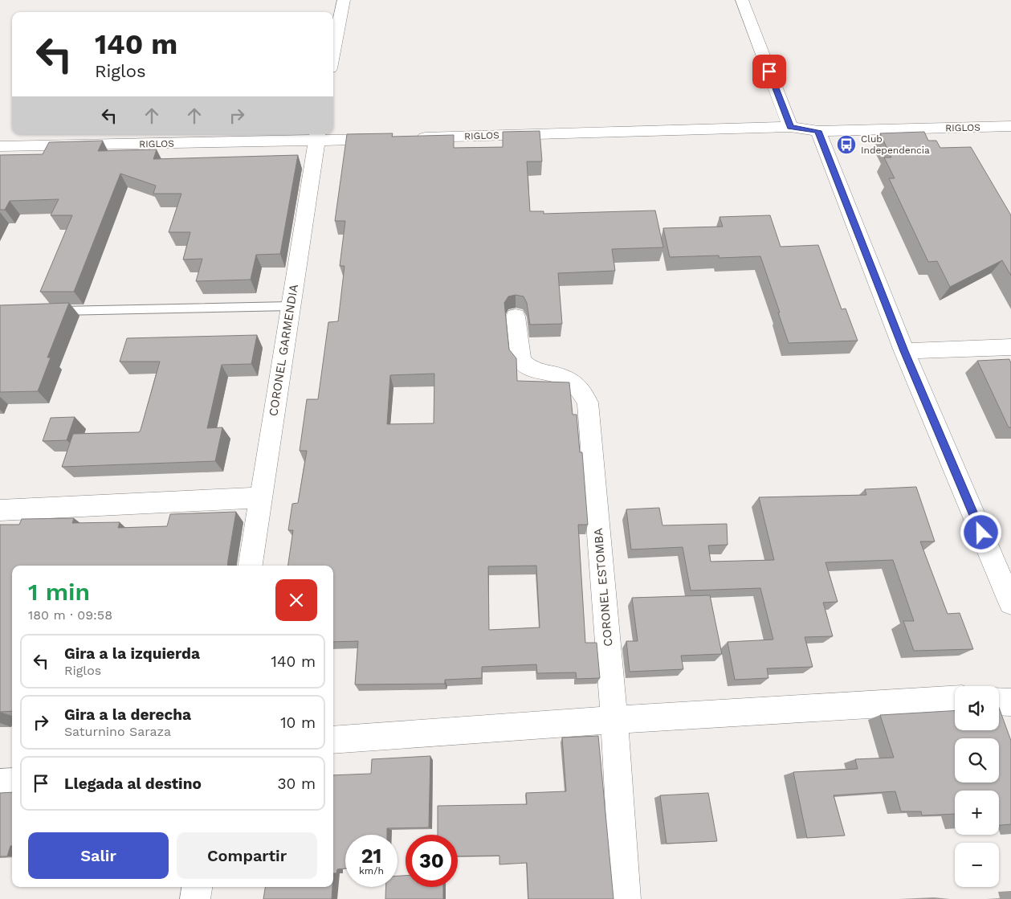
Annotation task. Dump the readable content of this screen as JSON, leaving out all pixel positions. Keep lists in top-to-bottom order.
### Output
{
  "streets": {
    "street": ["RIGLOS", "CORONEL GARMENDIA", "CORONEL ESTOMBA"]
  },
  "crossings": [
    ["RIGLOS", "CORONEL GARMENDIA"]
  ],
  "places": {
    "bus stop": ["Club Independencia"]
  },
  "page": {
    "turn": ["140 m", "Riglos"],
    "heading": ["1 min", "180 m · 09:58"],
    "list": [
      {
        "name": "Gira a la izquierda",
        "note": "Riglos",
        "value": "140 m"
      },
      {
        "name": "Gira a la derecha",
        "note": "Saturnino Saraza",
        "value": "10 m"
      },
      {
        "name": "Llegada al destino",
        "value": "30 m"
      }
    ],
    "map_buttons": ["+", "−"],
    "buttons": ["Salir", "Compartir"],
    "speed": "21 km/h",
    "limit": "30"
  }
}
